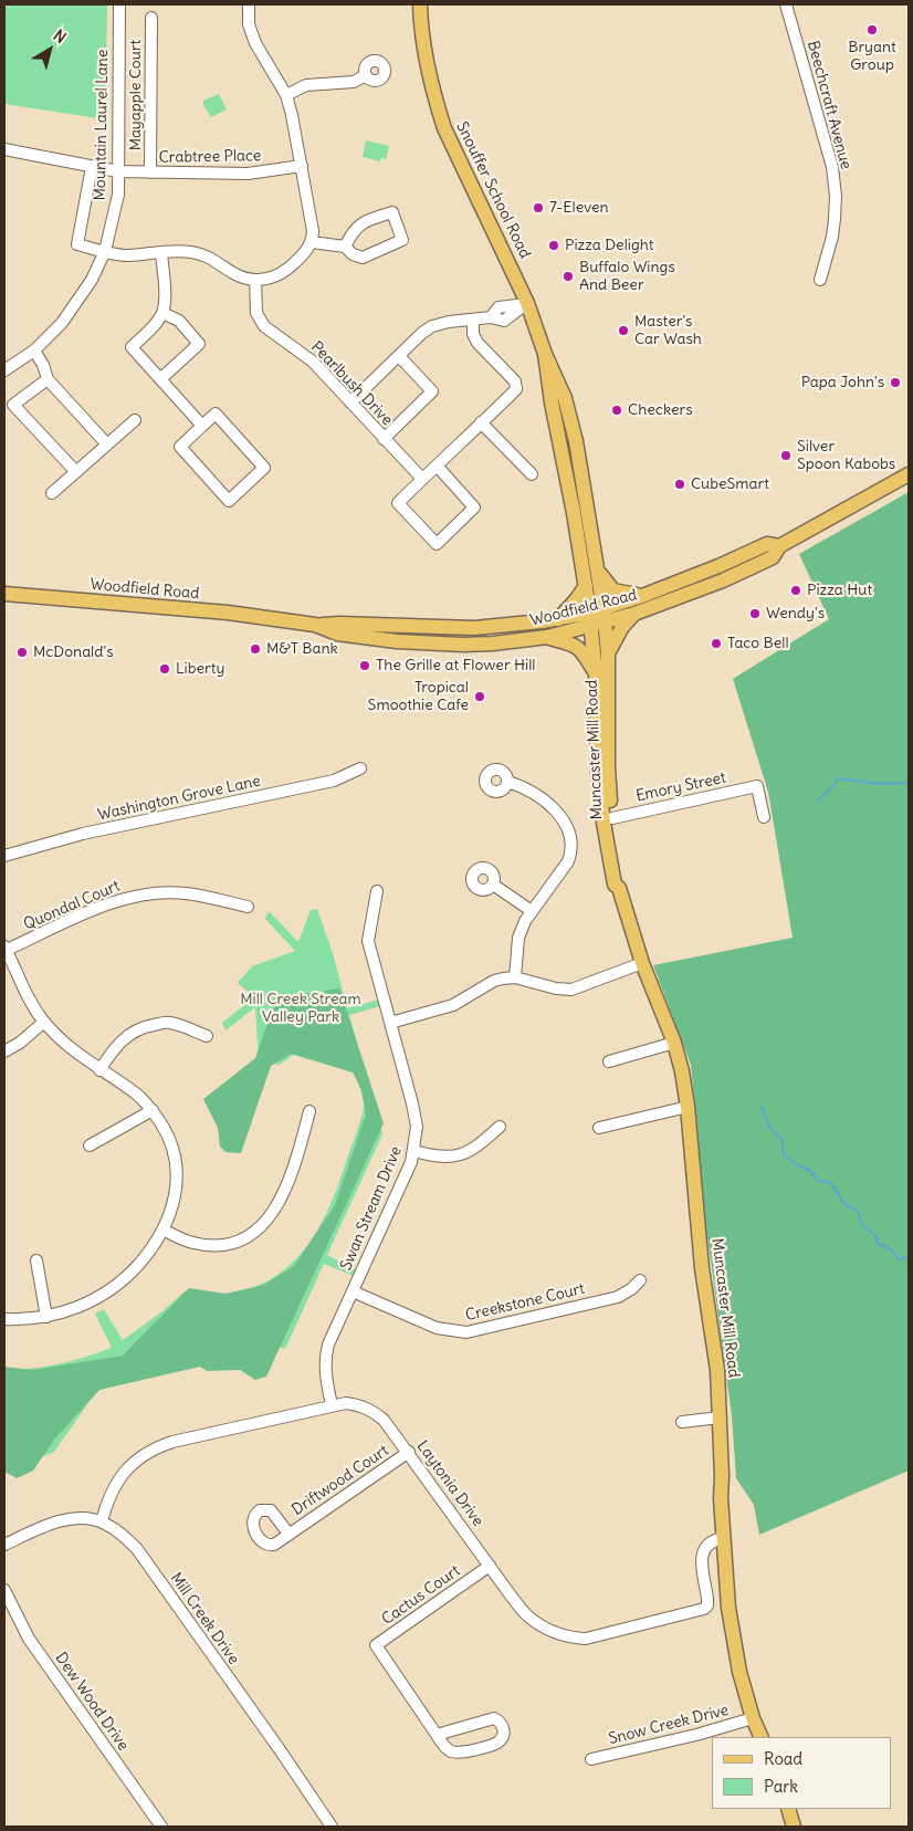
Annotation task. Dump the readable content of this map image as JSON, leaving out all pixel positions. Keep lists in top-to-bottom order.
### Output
{
  "streets": {
    "main road": ["Snouffer School Road", "Woodfield Road", "Muncaster Mill Road"],
    "street": [
      "Mayapple Court",
      "Beechcraft Avenue",
      "Mountain Laurel Lane",
      "Crabtree Place",
      "Pearlbush Drive",
      "Emory Street",
      "Washington Grove Lane",
      "Quondal Court",
      "Swan Stream Drive",
      "Creekstone Court",
      "Driftwood Court",
      "Laytonia Drive",
      "Cactus Court",
      "Mill Creek Drive",
      "Dew Wood Drive",
      "Snow Creek Drive"
    ]
  },
  "crossings": [
    ["Mayapple Court", "Crabtree Place"],
    ["Mountain Laurel Lane", "Crabtree Place"],
    ["Snouffer School Road", "Woodfield Road"],
    ["Snouffer School Road", "Muncaster Mill Road"],
    ["Woodfield Road", "Muncaster Mill Road"],
    ["Muncaster Mill Road", "Emory Street"],
    ["Muncaster Mill Road", "Laytonia Drive"],
    ["Muncaster Mill Road", "Snow Creek Drive"],
    ["Swan Stream Drive", "Creekstone Court"],
    ["Swan Stream Drive", "Laytonia Drive"],
    ["Driftwood Court", "Laytonia Drive"],
    ["Laytonia Drive", "Cactus Court"],
    ["Laytonia Drive", "Mill Creek Drive"]
  ],
  "parks": ["Mill Creek Stream Valley Park"],
  "places": [
    "Bryant Group",
    "7-Eleven",
    "Pizza Delight",
    "Buffalo Wings And Beer",
    "Master's Car Wash",
    "Papa John's",
    "Checkers",
    "Silver Spoon Kabobs",
    "CubeSmart",
    "Pizza Hut",
    "Wendy's",
    "Taco Bell",
    "M&T Bank",
    "McDonald's",
    "The Grille at Flower Hill",
    "Liberty",
    "Tropical Smoothie Cafe"
  ],
  "legend": ["Road", "Park"],
  "north": "top right"
}
